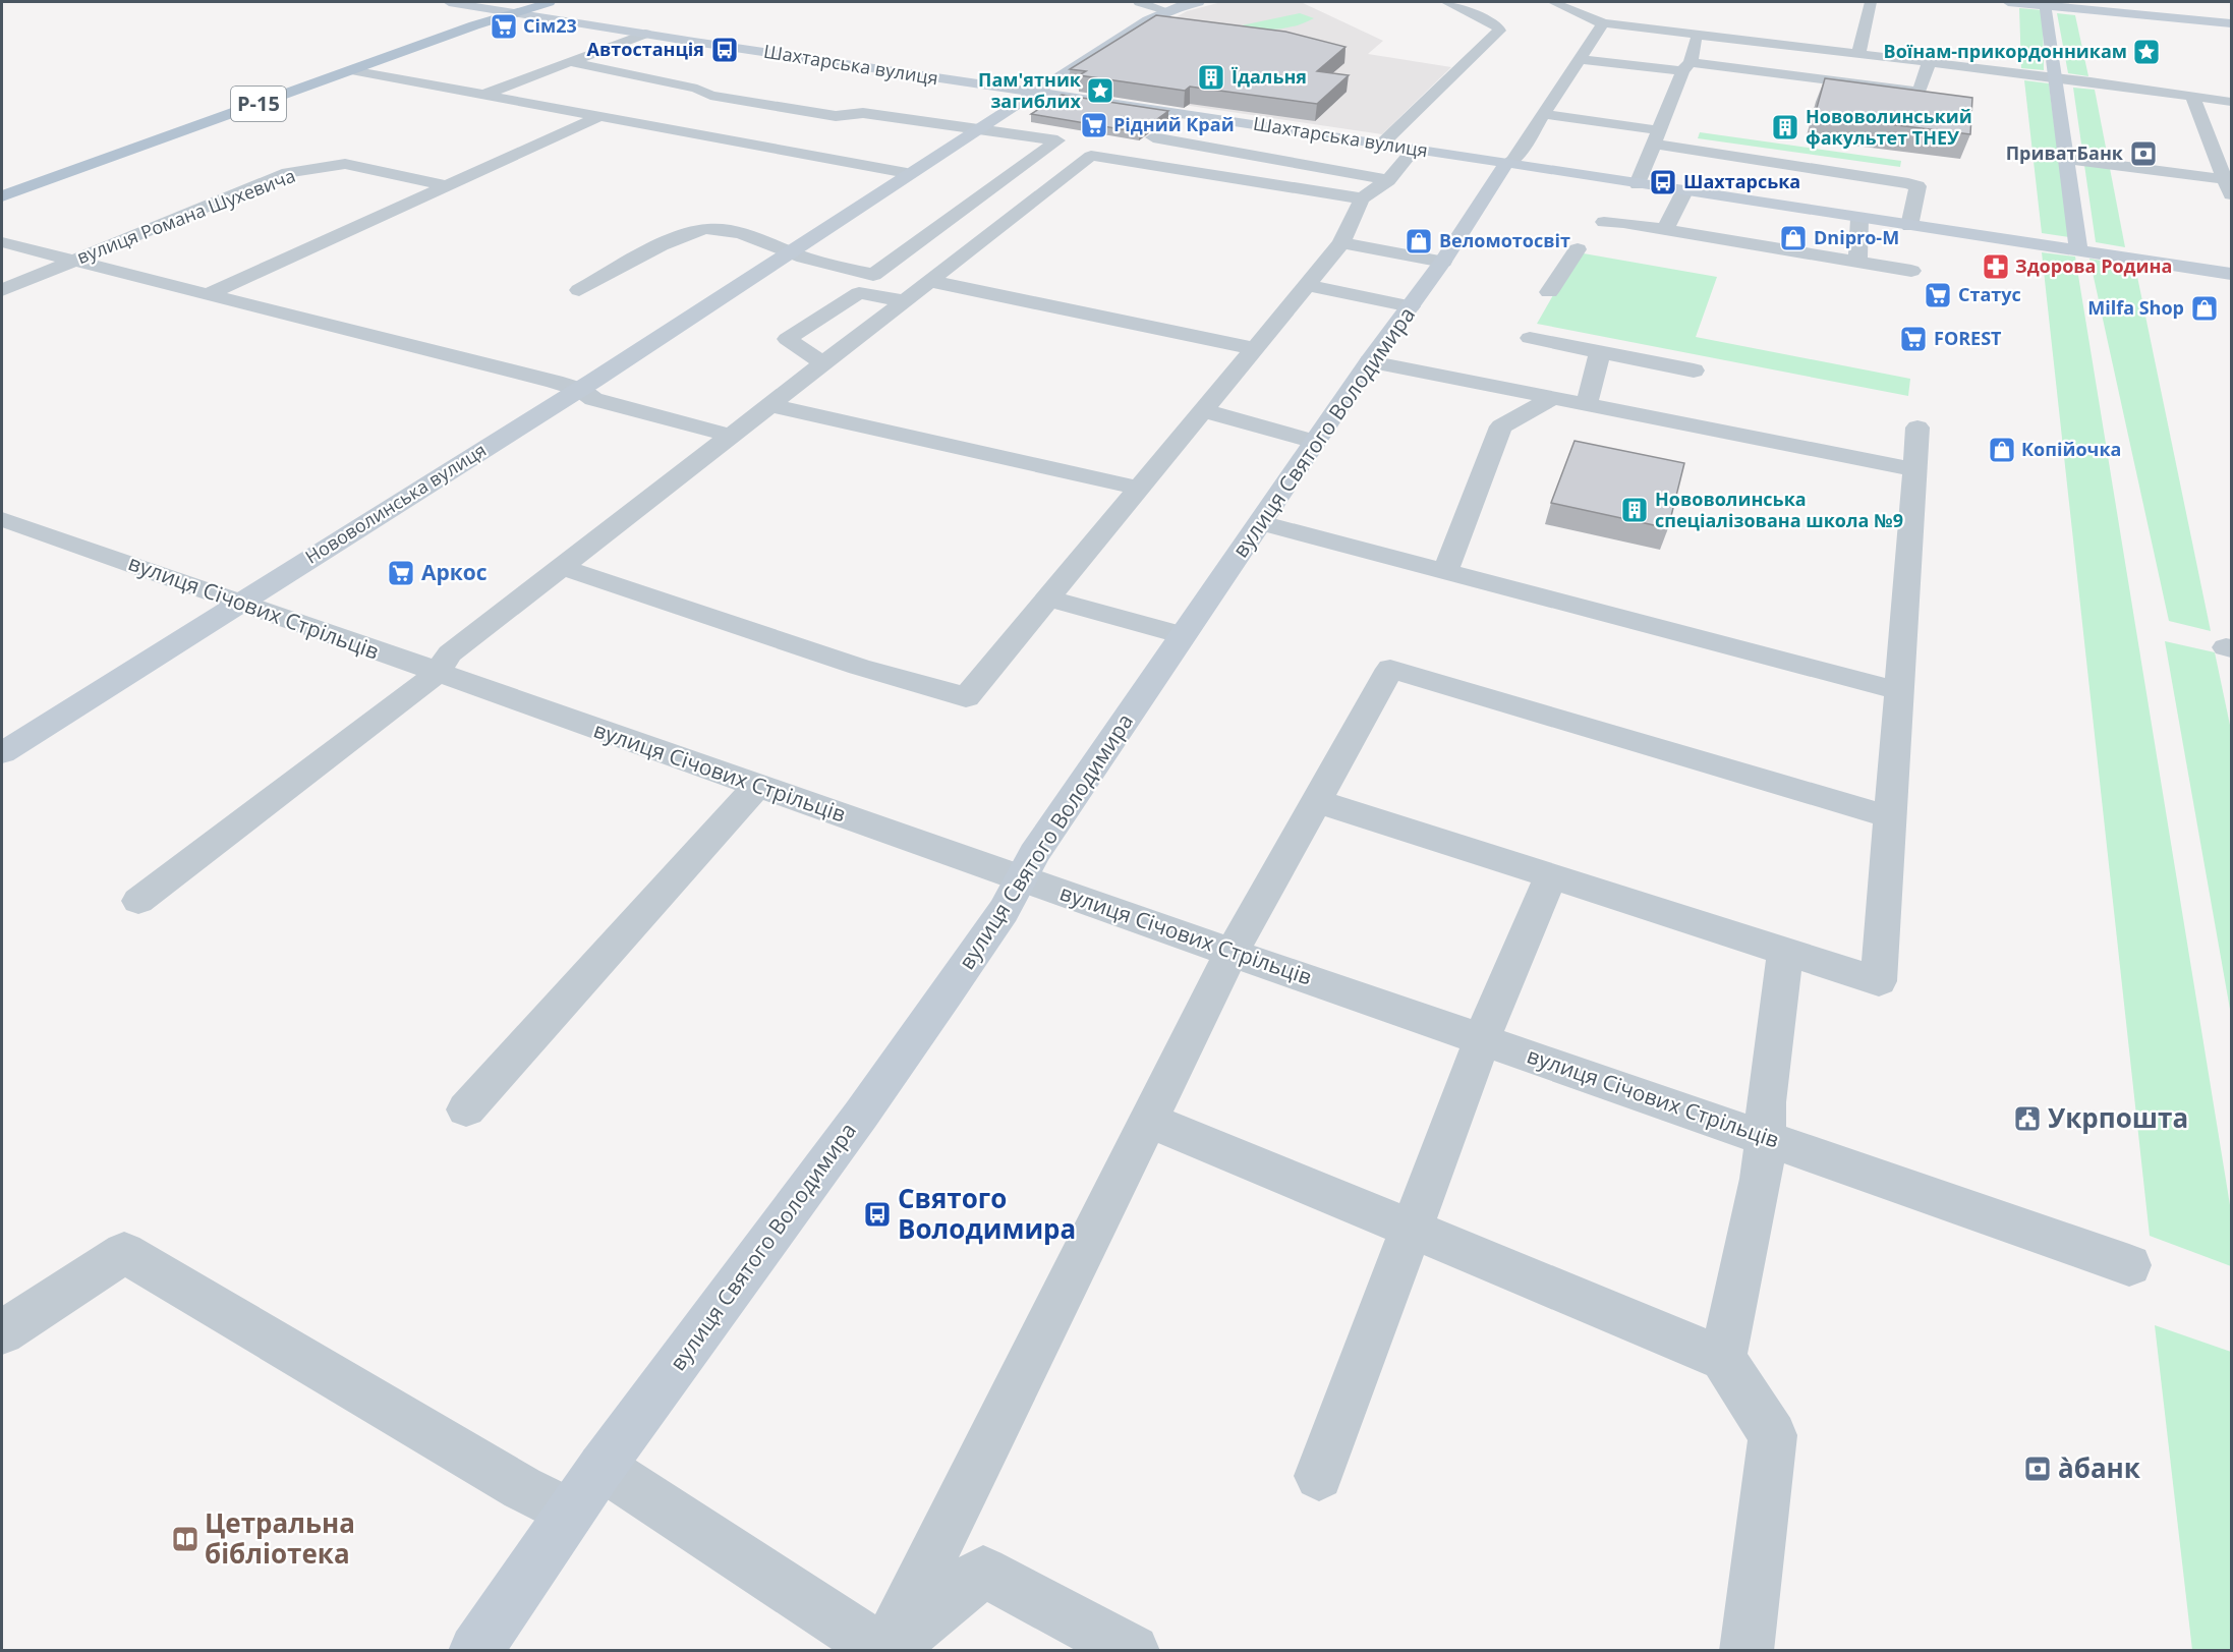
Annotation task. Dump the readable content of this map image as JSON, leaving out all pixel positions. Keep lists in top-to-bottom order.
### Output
{
  "streets": {
    "main road": ["Р-15"],
    "street": [
      "Шахтарська вулиця",
      "вулиця Романа Шухевича",
      "вулиця Святого Володимира",
      "Нововолинська вулиця",
      "вулиця Січових Стрільців"
    ]
  },
  "crossings": [
    ["Шахтарська вулиця", "Р-15"],
    ["Шахтарська вулиця", "вулиця Святого Володимира"],
    ["Шахтарська вулиця", "Нововолинська вулиця"],
    ["вулиця Святого Володимира", "вулиця Січових Стрільців"],
    ["Нововолинська вулиця", "вулиця Січових Стрільців"]
  ],
  "places": {
    "supermarket": [
      "Сім23",
      "Рідний Край",
      "Статус",
      "FOREST",
      "Аркос"
    ],
    "bus stop": ["Автостанція", "Шахтарська", "Святого Володимира"],
    "place": ["Воїнам-прикордонникам", "Пам'ятник загиблих"],
    "building": ["Їдальня", "Нововолинський факультет ТНЕУ", "Нововолинська спеціалізована школа №9"],
    "bank": ["ПриватБанк", "а̀банк"],
    "shop": [
      "Dnipro-M",
      "Веломотосвіт",
      "Milfa Shop",
      "Копійочка"
    ],
    "pharmacy": ["Здорова Родина"],
    "public building": ["Укрпошта"],
    "library": ["Цетральна бібліотека"]
  }
}
